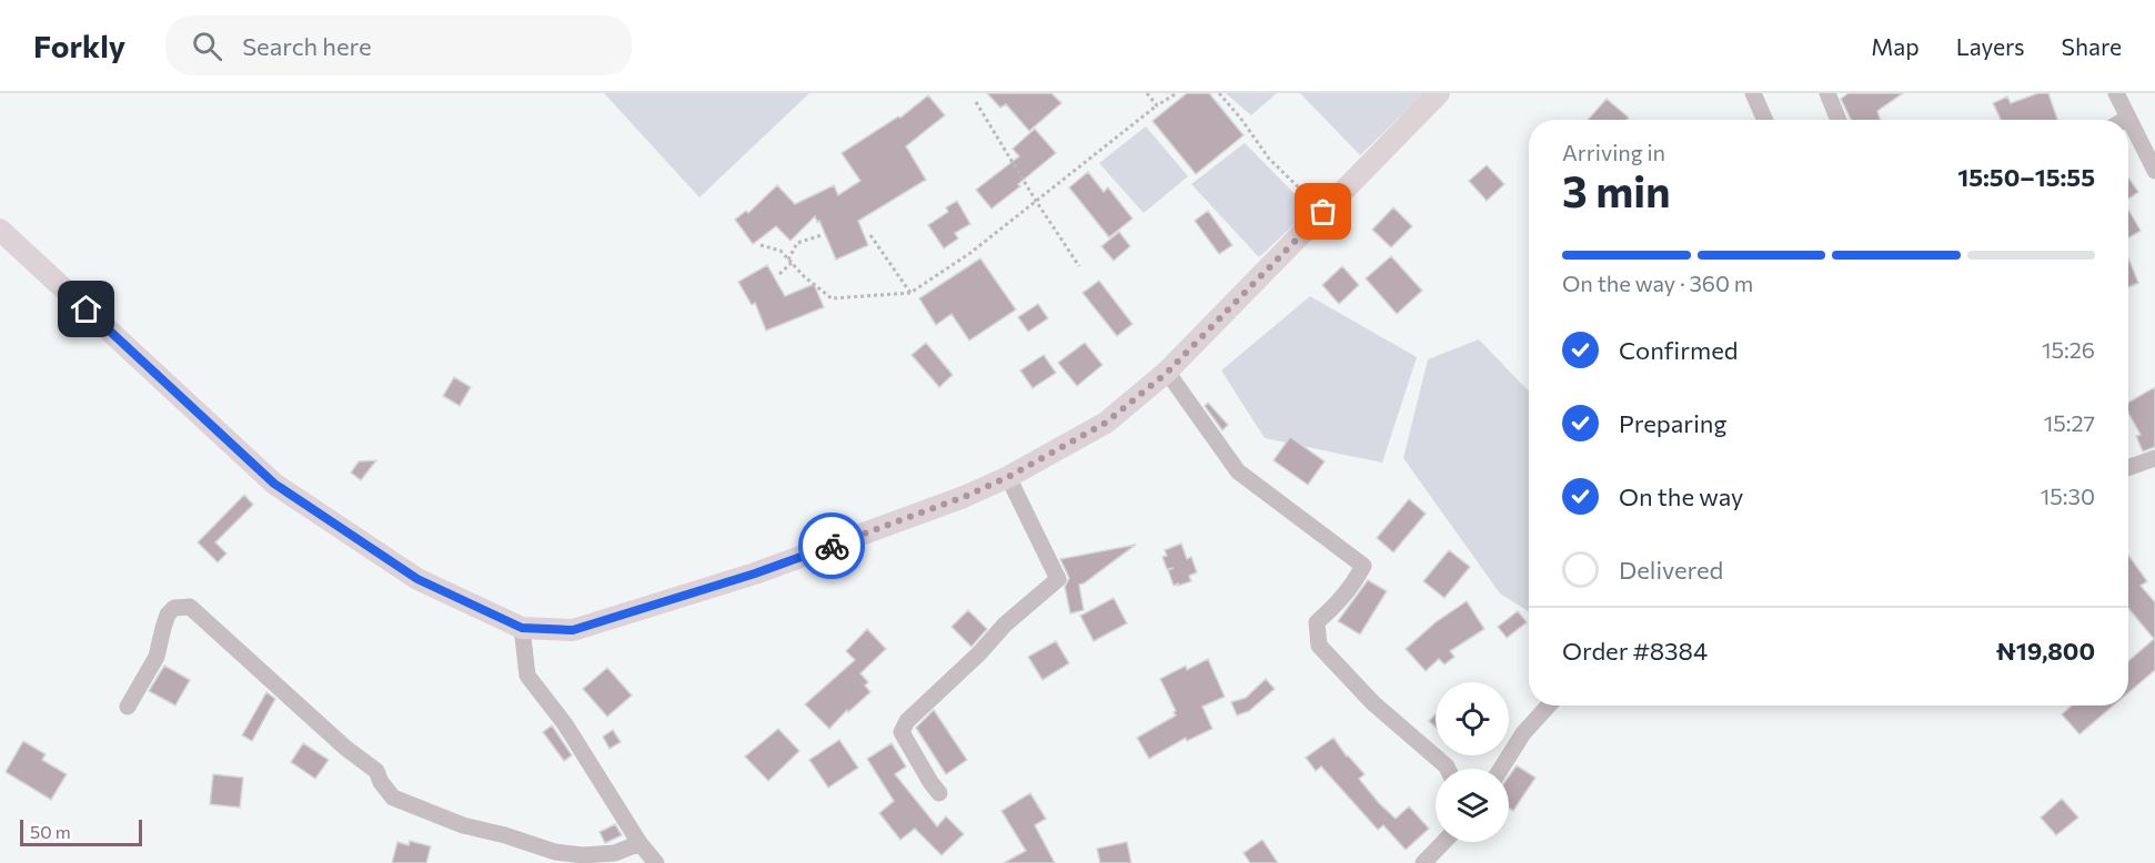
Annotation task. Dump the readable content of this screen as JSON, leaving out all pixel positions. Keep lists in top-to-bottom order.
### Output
{
  "scale_bar": "50 m",
  "page": {
    "header": "Forkly",
    "search": "Search here",
    "nav": ["Map", "Layers", "Share"],
    "heading": ["3 min", "Arriving in", "15:50–15:55"],
    "panel": ["Order #8384", "₦19,800"],
    "bar": "On the way · 360 m",
    "list": [
      ["Confirmed", "15:26"],
      ["Preparing", "15:27"],
      ["On the way", "15:30"],
      "Delivered"
    ],
    "scale": "50 m"
  }
}
